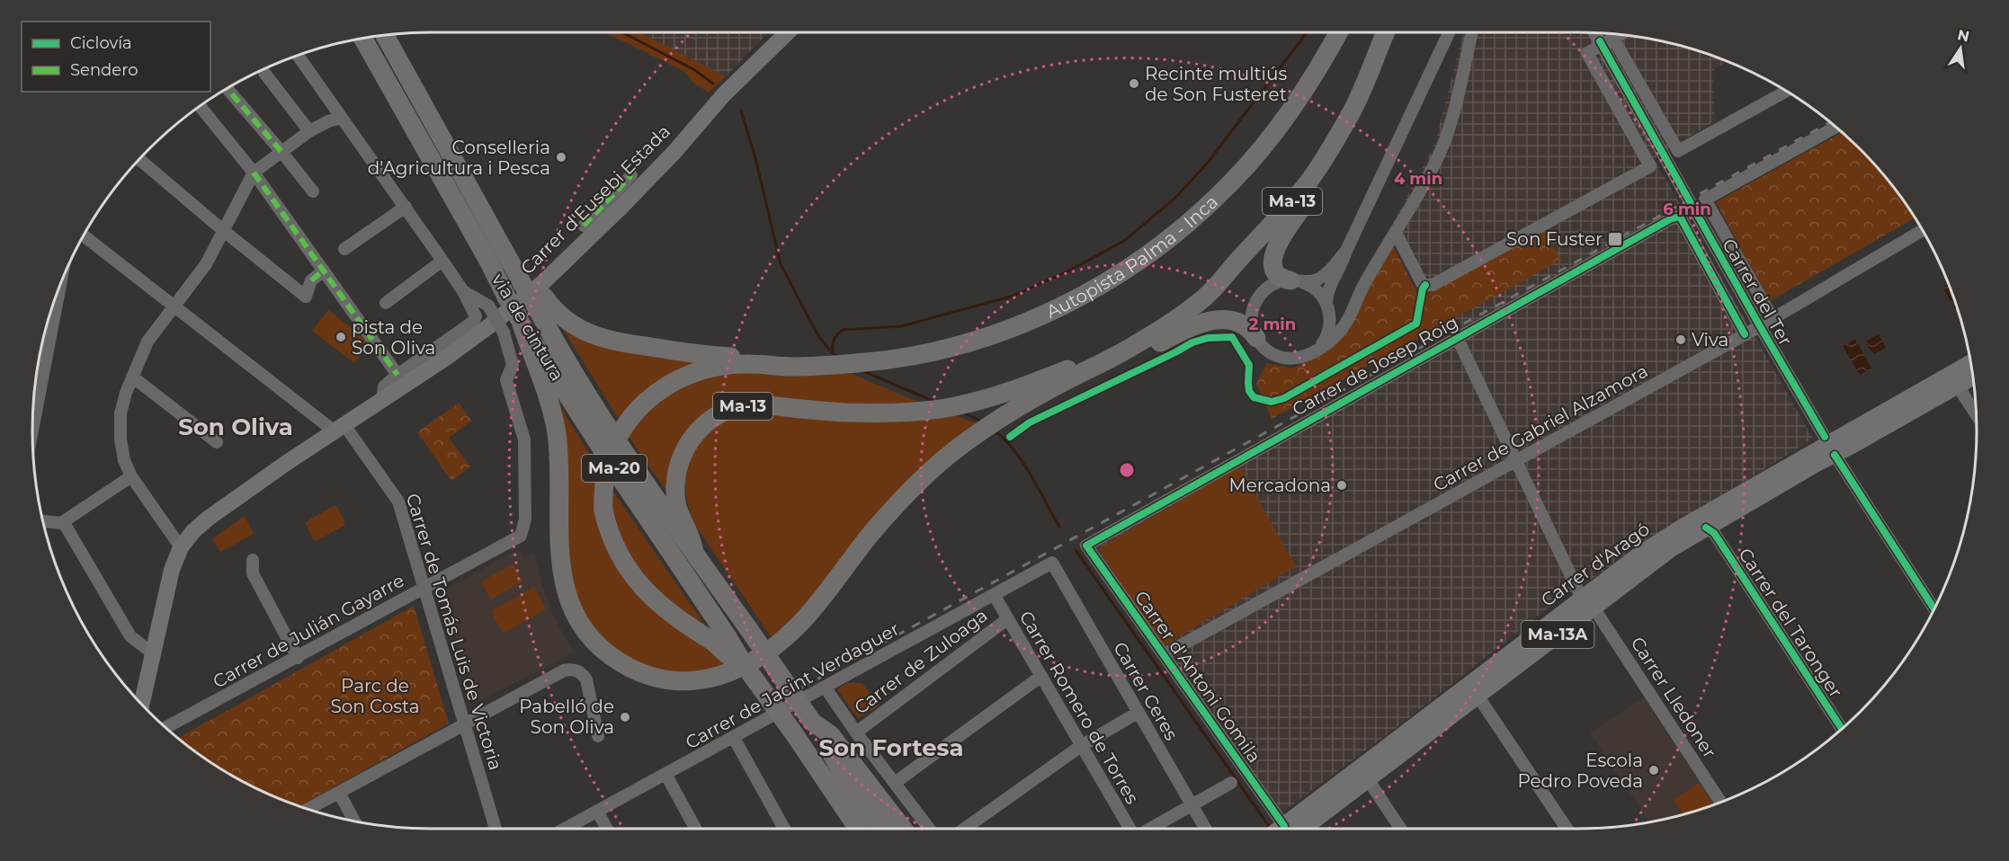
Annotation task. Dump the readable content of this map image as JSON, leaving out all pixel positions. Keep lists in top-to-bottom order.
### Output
{
  "streets": {
    "highway": [
      "Ma-13",
      "Autopista Palma - Inca",
      "via de cintura",
      "Ma-20"
    ],
    "main road": ["Carrer d'Eusebi Estada", "Carrer d'Aragó", "Ma-13A"],
    "street": [
      "Carrer del Ter",
      "Carrer de Josep Roig",
      "Carrer de Gabriel Alzamora",
      "Carrer del Taronger",
      "Carrer de Julián Gayarre",
      "Carrer de Tomás Luis de Victoria",
      "Carrer de Zuloaga",
      "Carrer d'Antoni Gomila",
      "Carrer de Jacint Verdaguer",
      "Carrer Ceres",
      "Carrer Lledoner",
      "Carrer Romero de Torres"
    ]
  },
  "crossings": [
    ["Carrer d'Eusebi Estada", "Carrer de Tomás Luis de Victoria"],
    ["Ma-13", "via de cintura"],
    ["Ma-13", "Ma-20"],
    ["Carrer del Ter", "Carrer de Gabriel Alzamora"],
    ["Carrer del Ter", "Carrer d'Aragó"],
    ["via de cintura", "Ma-20"],
    ["Carrer de Josep Roig", "Carrer de Gabriel Alzamora"],
    ["Carrer de Josep Roig", "Carrer d'Antoni Gomila"],
    ["Carrer de Josep Roig", "Carrer Lledoner"],
    ["Carrer de Gabriel Alzamora", "Carrer d'Antoni Gomila"],
    ["Carrer de Gabriel Alzamora", "Carrer Lledoner"],
    ["Carrer d'Aragó", "Carrer del Taronger"],
    ["Carrer d'Aragó", "Carrer Lledoner"],
    ["Carrer de Julián Gayarre", "Carrer de Tomás Luis de Victoria"],
    ["Carrer de Zuloaga", "Carrer Romero de Torres"],
    ["Carrer de Jacint Verdaguer", "Carrer Ceres"],
    ["Carrer de Jacint Verdaguer", "Carrer Romero de Torres"]
  ],
  "districts": ["Son Oliva", "Son Fortesa"],
  "parks": ["Parc de Son Costa"],
  "places": {
    "other": [
      "Recinte multiús de Son Fusteret",
      "Conselleria d'Agricultura i Pesca",
      "pista de Son Oliva",
      "Viva",
      "Mercadona",
      "Pabelló de Son Oliva",
      "Escola Pedro Poveda"
    ],
    "transit": ["Son Fuster"]
  },
  "legend": ["Ciclovía", "Sendero"],
  "north": "top",
  "rings": ["4 min", "6 min", "2 min"]
}
